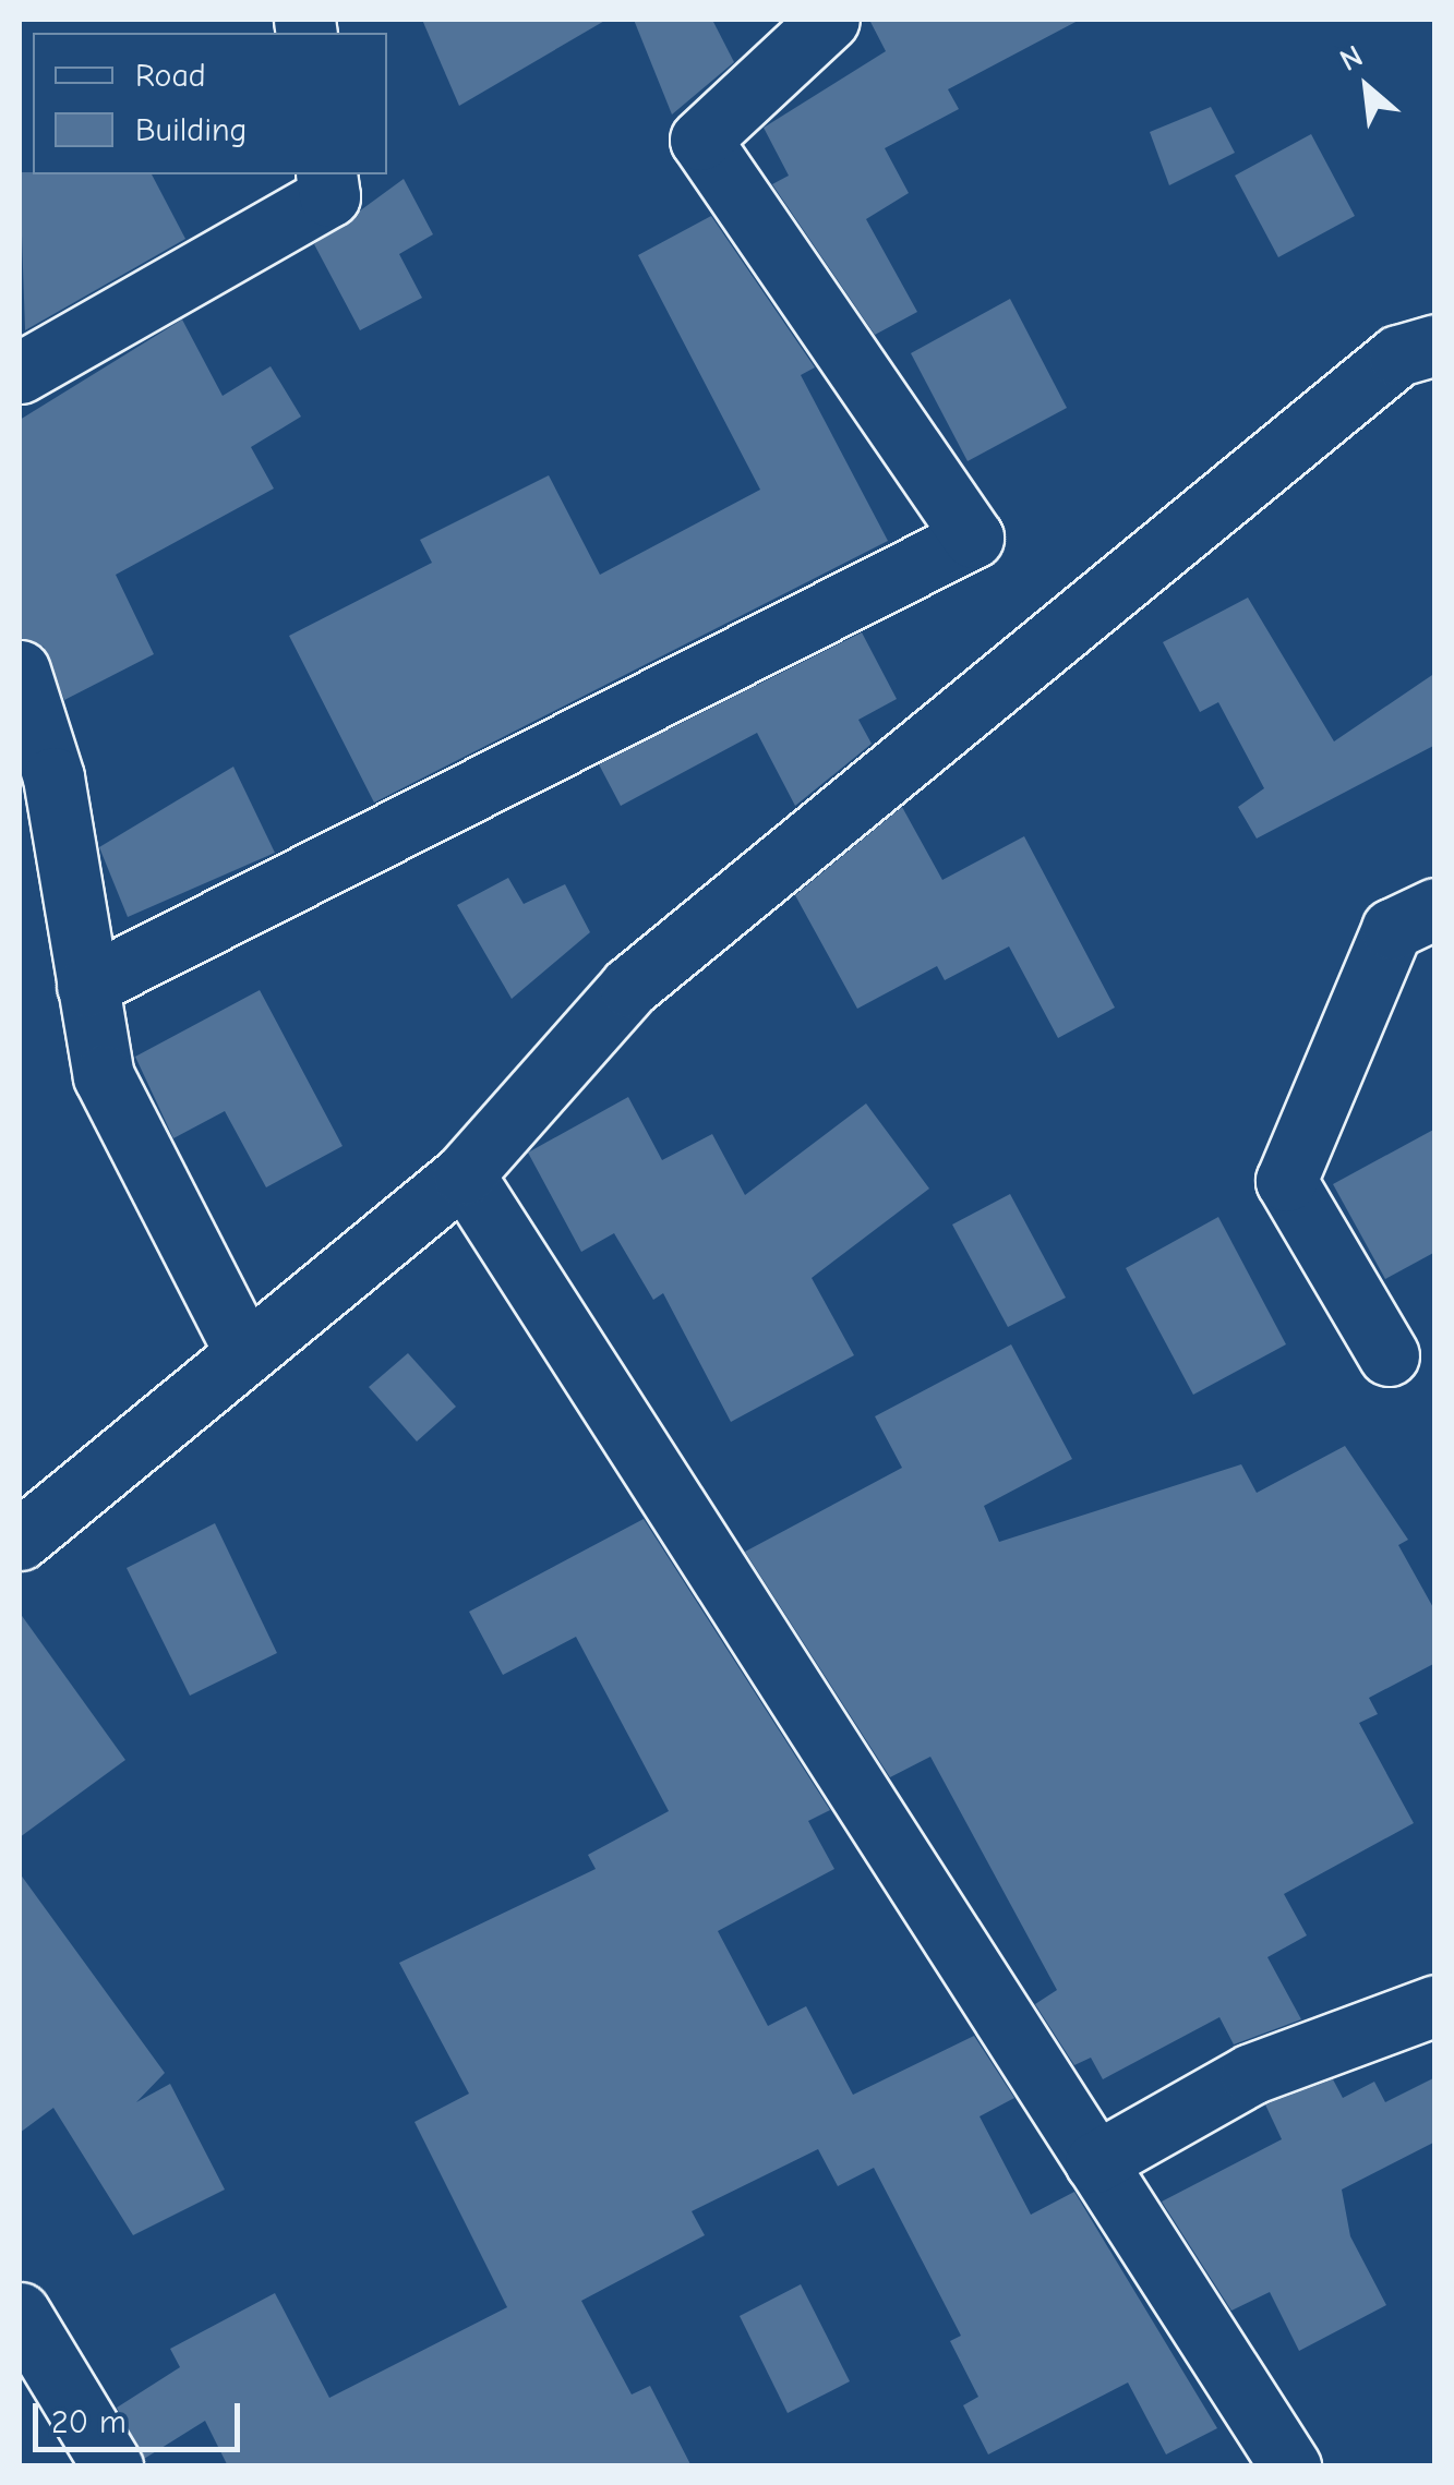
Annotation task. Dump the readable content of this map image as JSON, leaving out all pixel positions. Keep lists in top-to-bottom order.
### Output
{
  "legend": ["Road", "Building"],
  "scale_bar": "20 m",
  "north": "top left"
}
